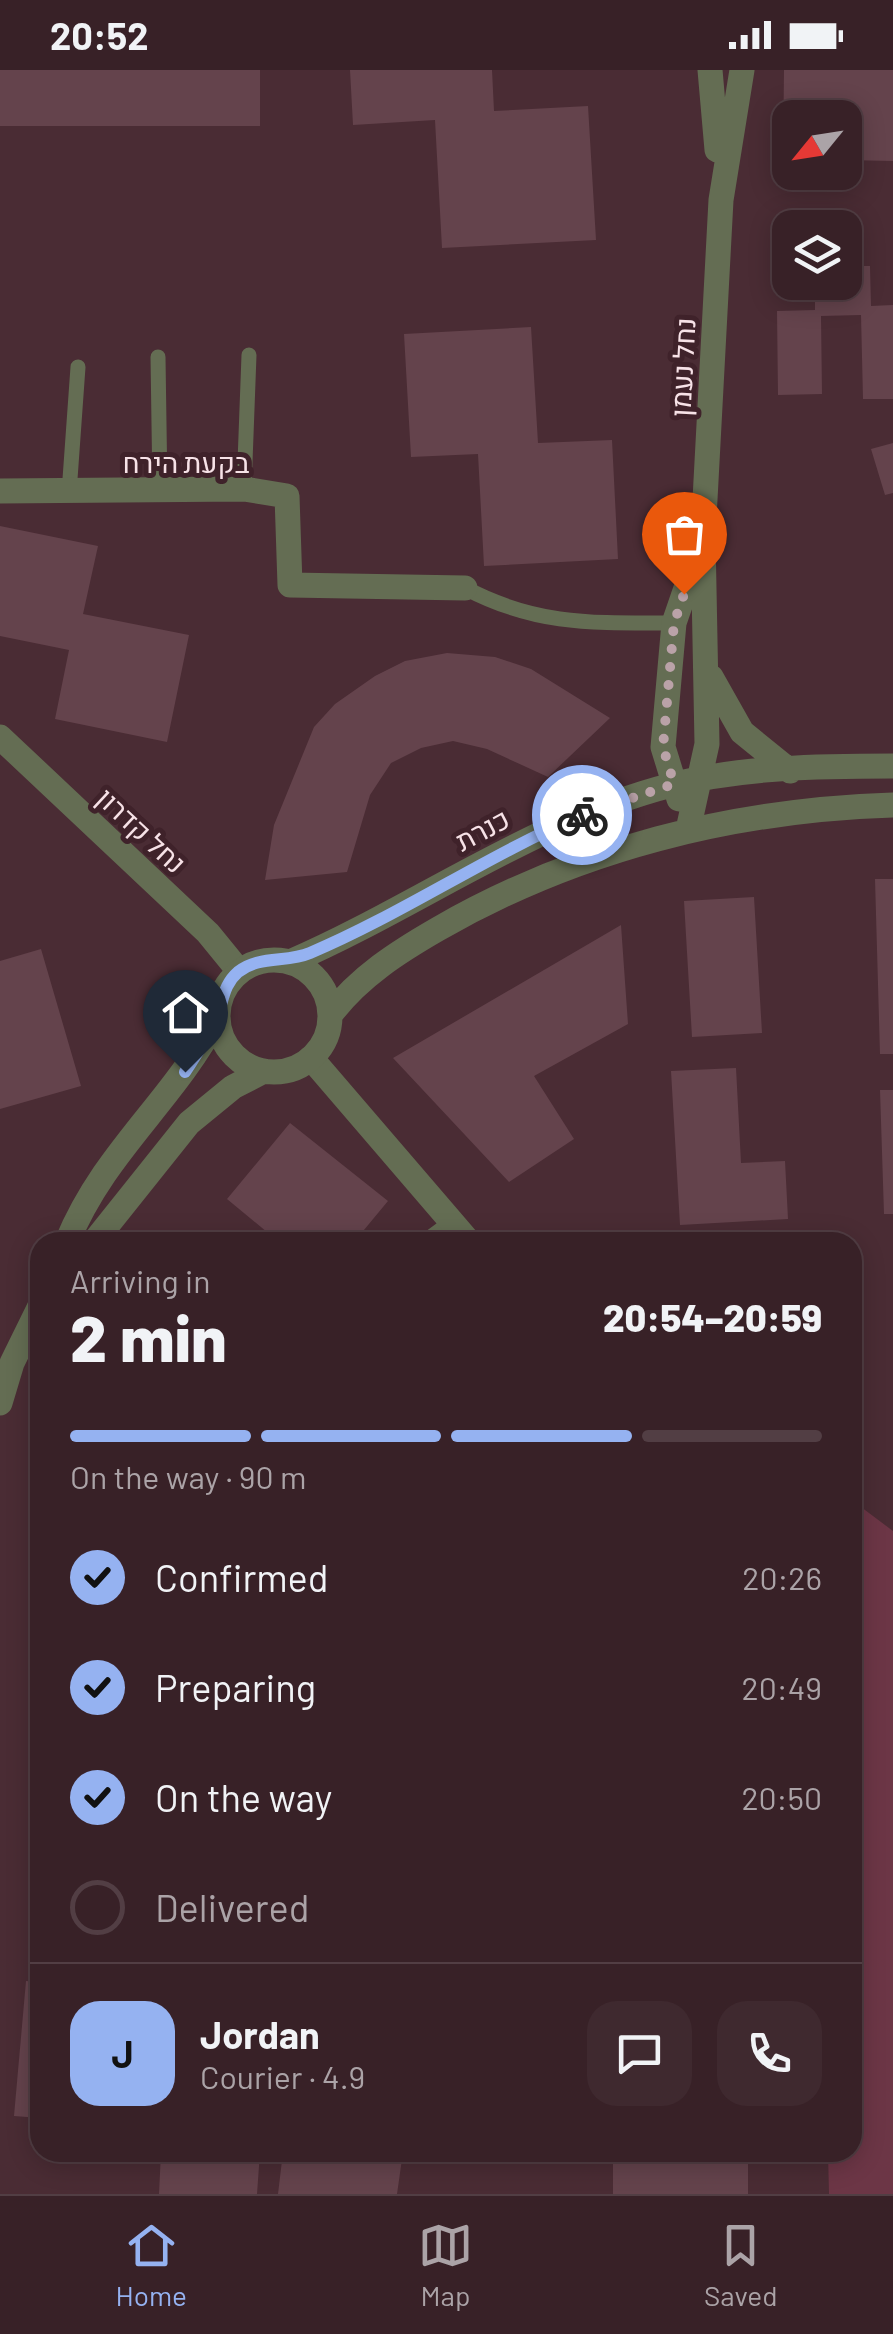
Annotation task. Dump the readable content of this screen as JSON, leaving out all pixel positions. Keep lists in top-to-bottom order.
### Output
{
  "streets": {
    "street": [
      "נחל נעמן",
      "בקעת הירח",
      "כנרת",
      "נחל קדרון"
    ]
  },
  "crossings": [
    ["נחל נעמן", "כנרת"],
    ["כנרת", "נחל קדרון"]
  ],
  "north": "bottom left",
  "page": {
    "status": "20:52",
    "heading": ["2 min", "Arriving in", "20:54–20:59"],
    "panel": ["Jordan", "Courier · 4.9"],
    "bar": "On the way · 90 m",
    "list": [
      ["Confirmed", "20:26"],
      ["Preparing", "20:49"],
      ["On the way", "20:50"],
      "Delivered"
    ],
    "round": "J",
    "tabs": ["Home", "Map", "Saved"]
  }
}
